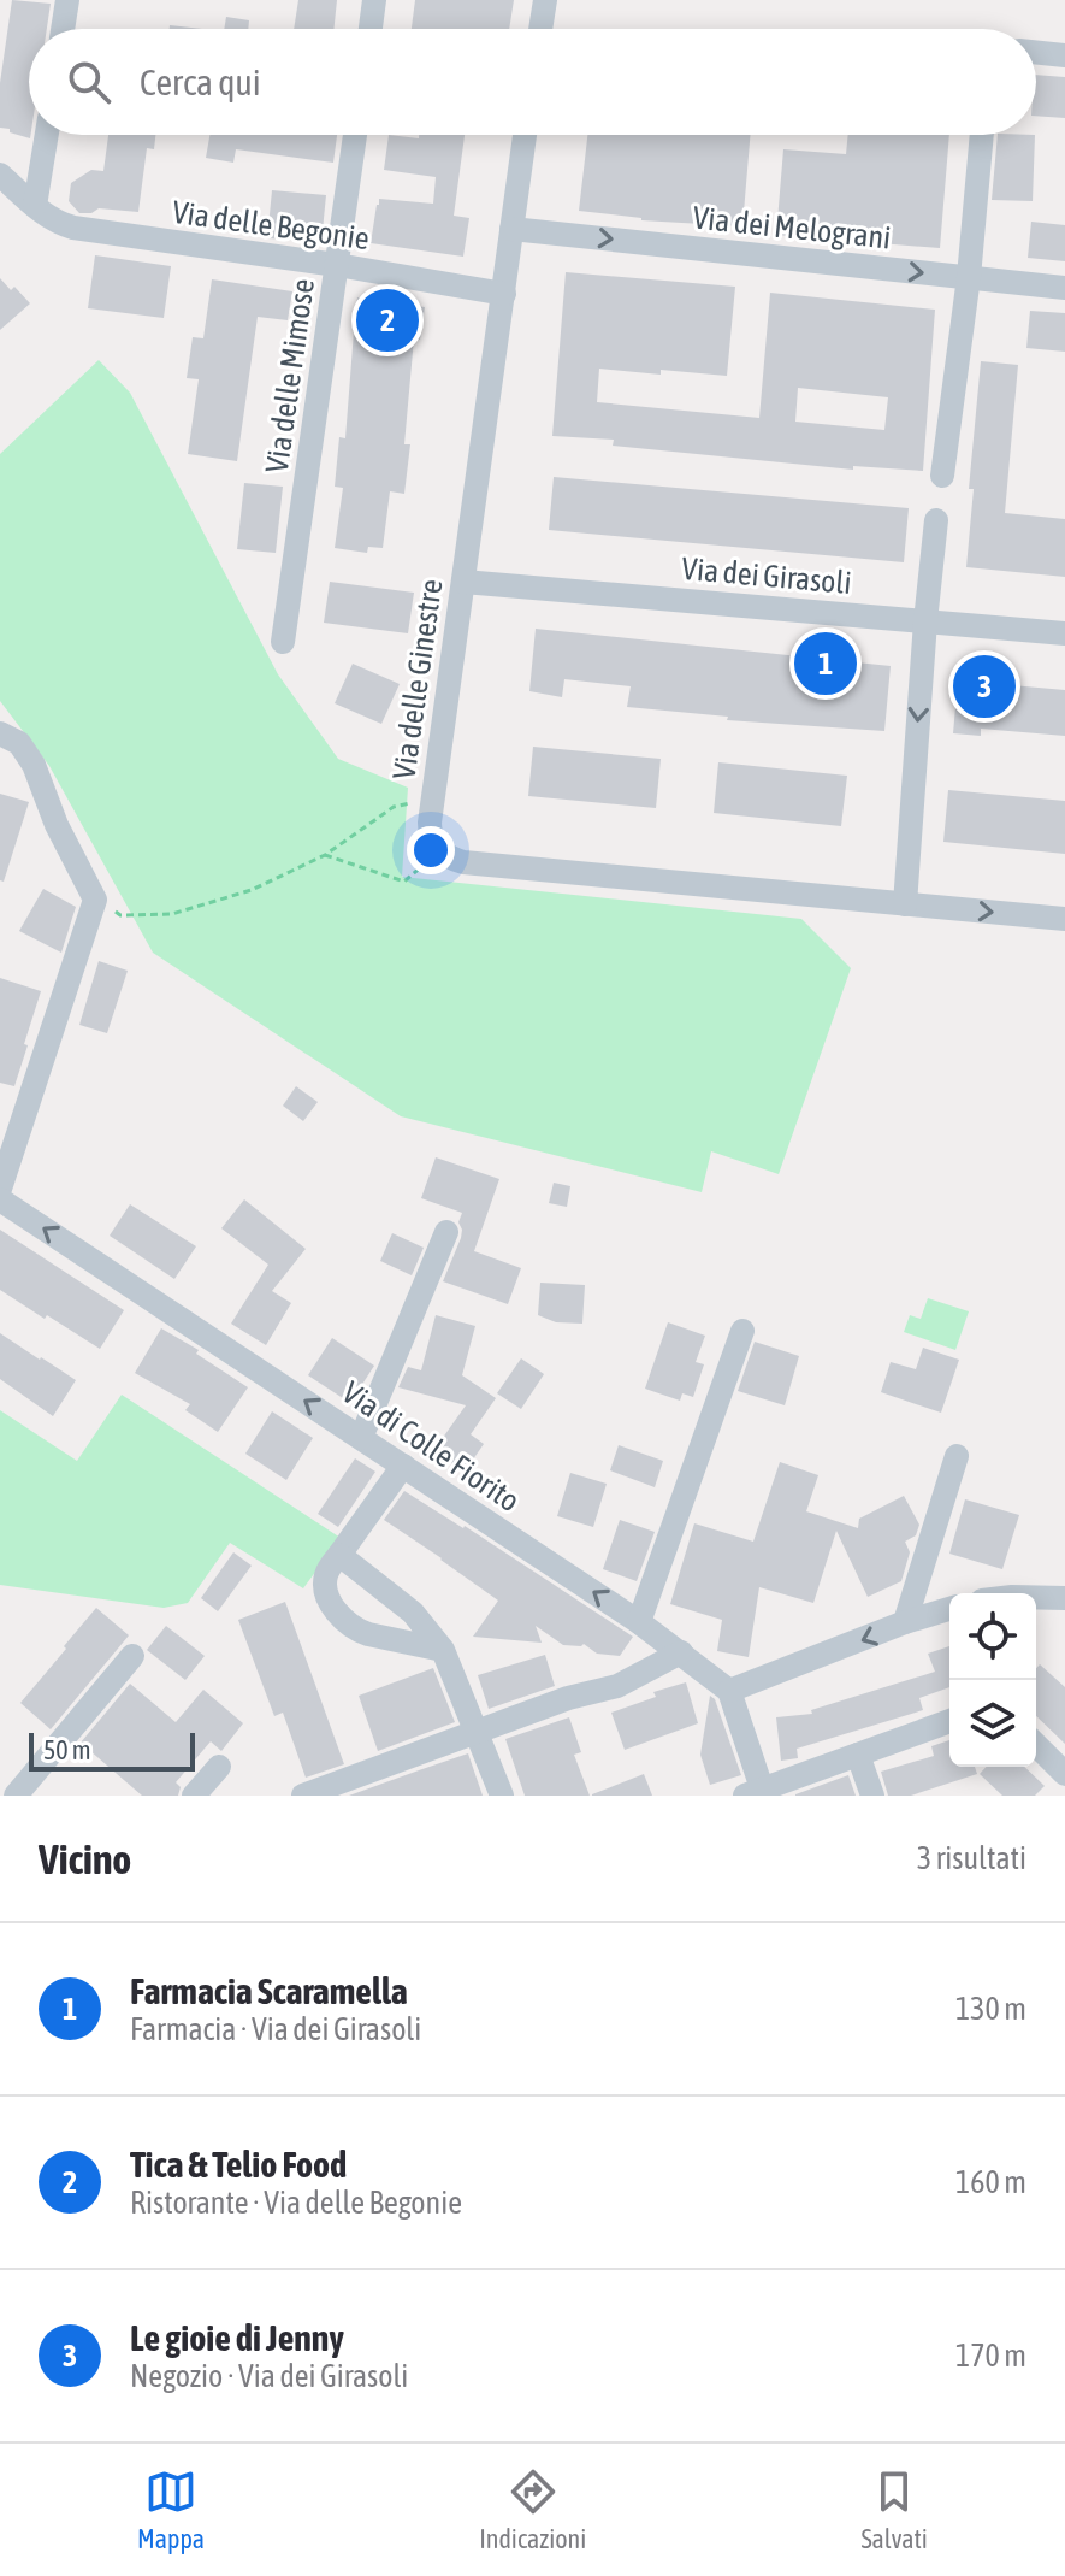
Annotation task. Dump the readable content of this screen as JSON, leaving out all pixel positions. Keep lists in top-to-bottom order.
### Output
{
  "streets": {
    "street": [
      "Via delle Begonie",
      "Via dei Melograni",
      "Via delle Mimose",
      "Via dei Girasoli",
      "Via delle Ginestre",
      "Via di Colle Fiorito"
    ]
  },
  "crossings": [
    ["Via delle Begonie", "Via delle Mimose"],
    ["Via delle Begonie", "Via delle Ginestre"],
    ["Via dei Melograni", "Via delle Ginestre"],
    ["Via dei Girasoli", "Via delle Ginestre"]
  ],
  "one_way": ["Via dei Melograni", "Via di Colle Fiorito"],
  "scale_bar": "50 m",
  "page": {
    "search": "Cerca qui",
    "pins": ["2", "1", "3"],
    "scale": "50 m",
    "heading": ["Vicino", "3 risultati"],
    "list": [
      {
        "mark": "1",
        "name": "Farmacia Scaramella",
        "note": "Farmacia · Via dei Girasoli",
        "value": "130 m"
      },
      {
        "mark": "2",
        "name": "Tica & Telio Food",
        "note": "Ristorante · Via delle Begonie",
        "value": "160 m"
      },
      {
        "mark": "3",
        "name": "Le gioie di Jenny",
        "note": "Negozio · Via dei Girasoli",
        "value": "170 m"
      }
    ],
    "nav": ["Mappa", "Indicazioni", "Salvati"]
  }
}
